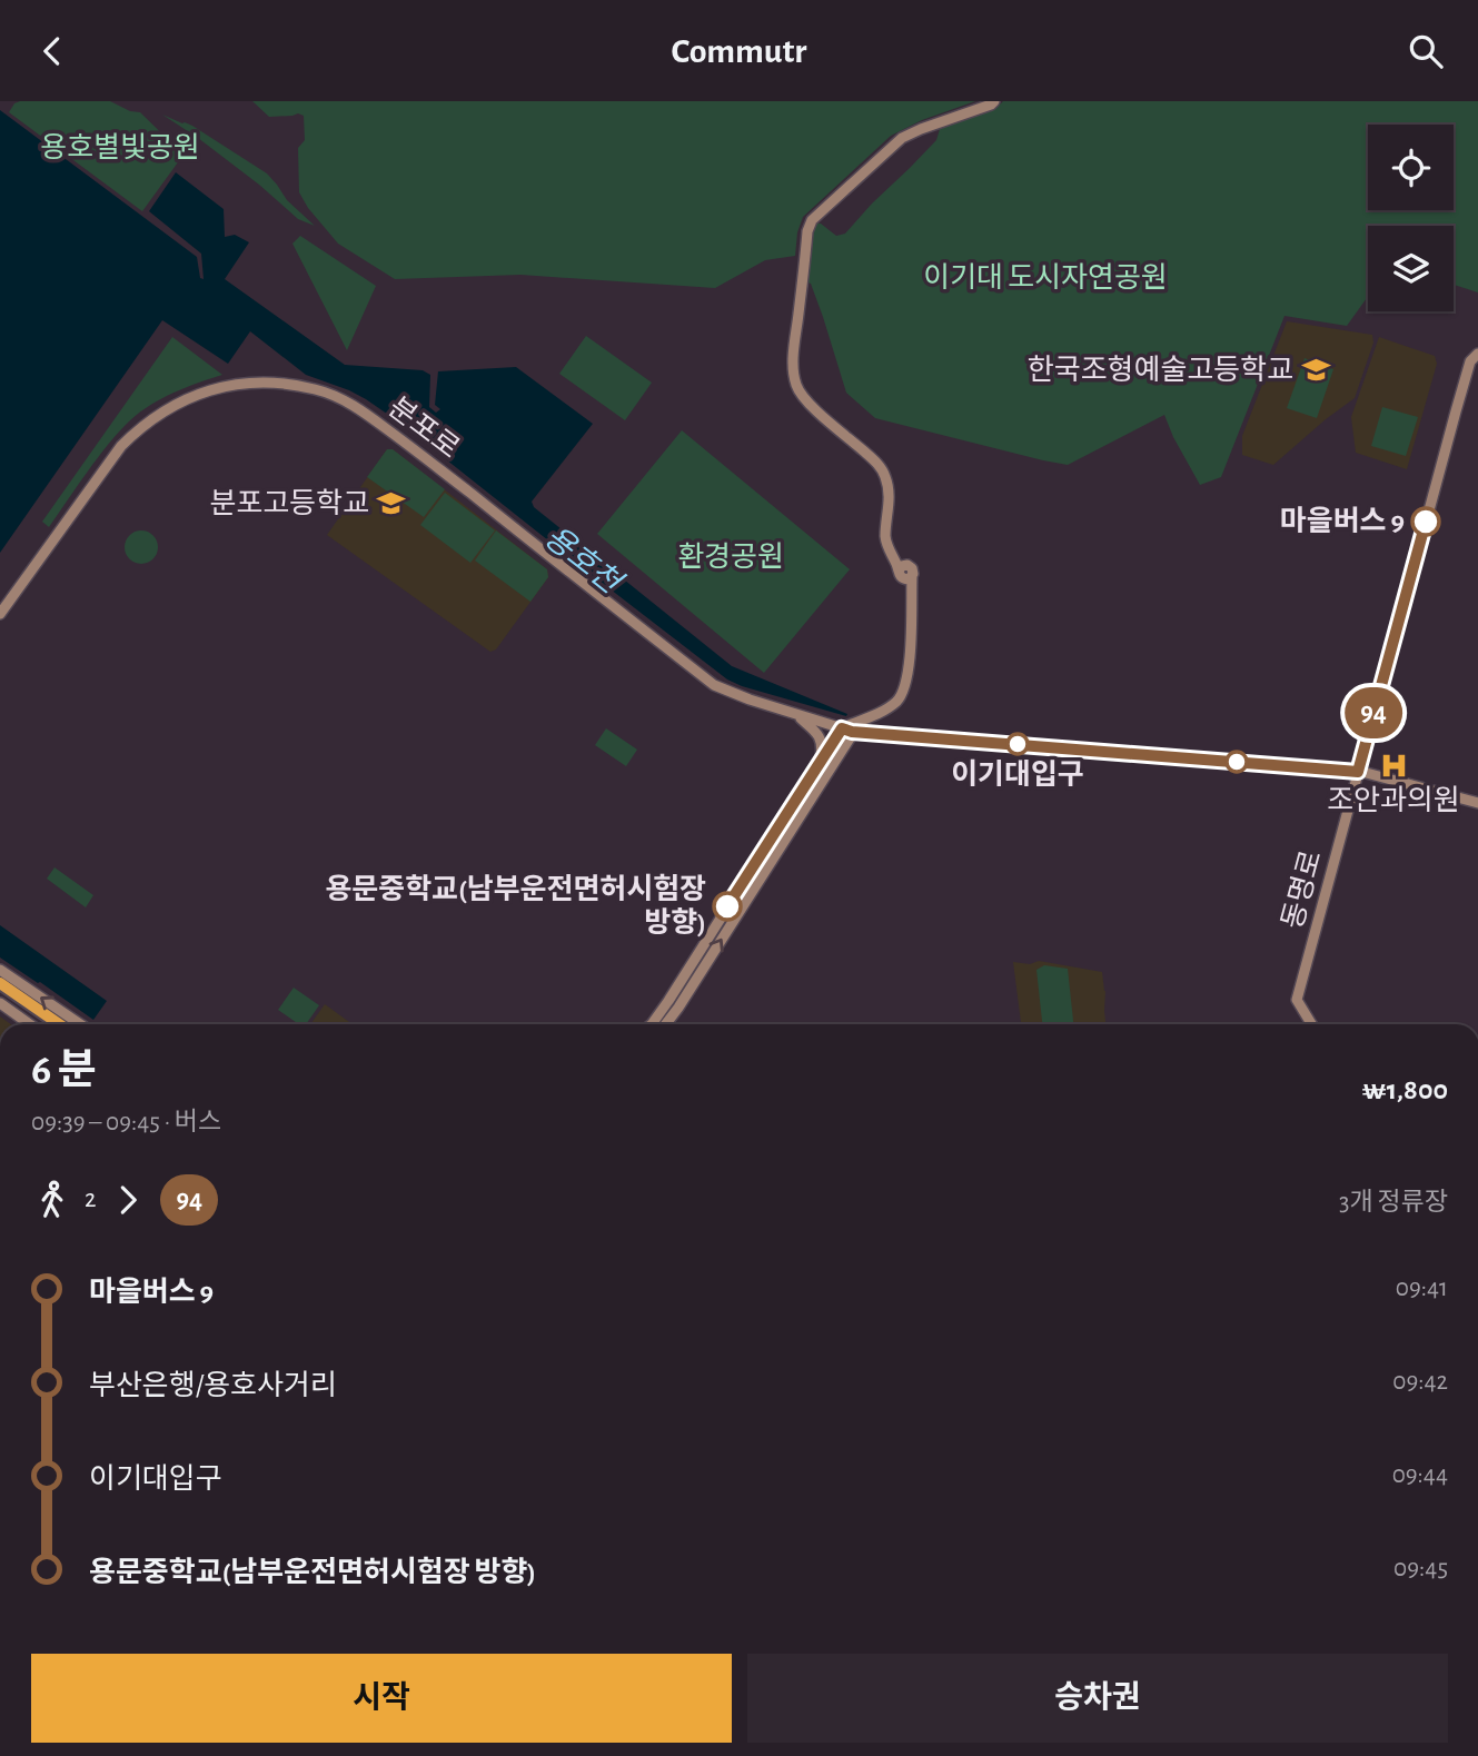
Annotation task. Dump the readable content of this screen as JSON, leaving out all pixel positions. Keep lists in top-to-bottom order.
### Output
{
  "streets": {
    "main road": ["분포로", "동명로"]
  },
  "crossings": [
    ["분포로", "동명로"]
  ],
  "water": ["용호천"],
  "parks": ["용호별빛공원", "이기대 도시자연공원", "환경공원"],
  "places": {
    "school or university": ["한국조형예술고등학교", "분포고등학교"],
    "other": ["마을버스 9", "이기대입구", "용문중학교(남부운전면허시험장 방향)"],
    "hospital": ["조안과의원"]
  },
  "lines": ["bus line 94"],
  "page": {
    "header": "Commutr",
    "on_map": "94",
    "heading": ["6 분", "09:39 – 09:45 · 버스", "₩1,800"],
    "legs": ["2", "94", "3개 정류장"],
    "list": [
      {
        "name": "마을버스 9",
        "value": "09:41"
      },
      {
        "name": "부산은행/용호사거리",
        "value": "09:42"
      },
      {
        "name": "이기대입구",
        "value": "09:44"
      },
      {
        "name": "용문중학교(남부운전면허시험장 방향)",
        "value": "09:45"
      }
    ],
    "buttons": ["시작", "승차권"]
  }
}
